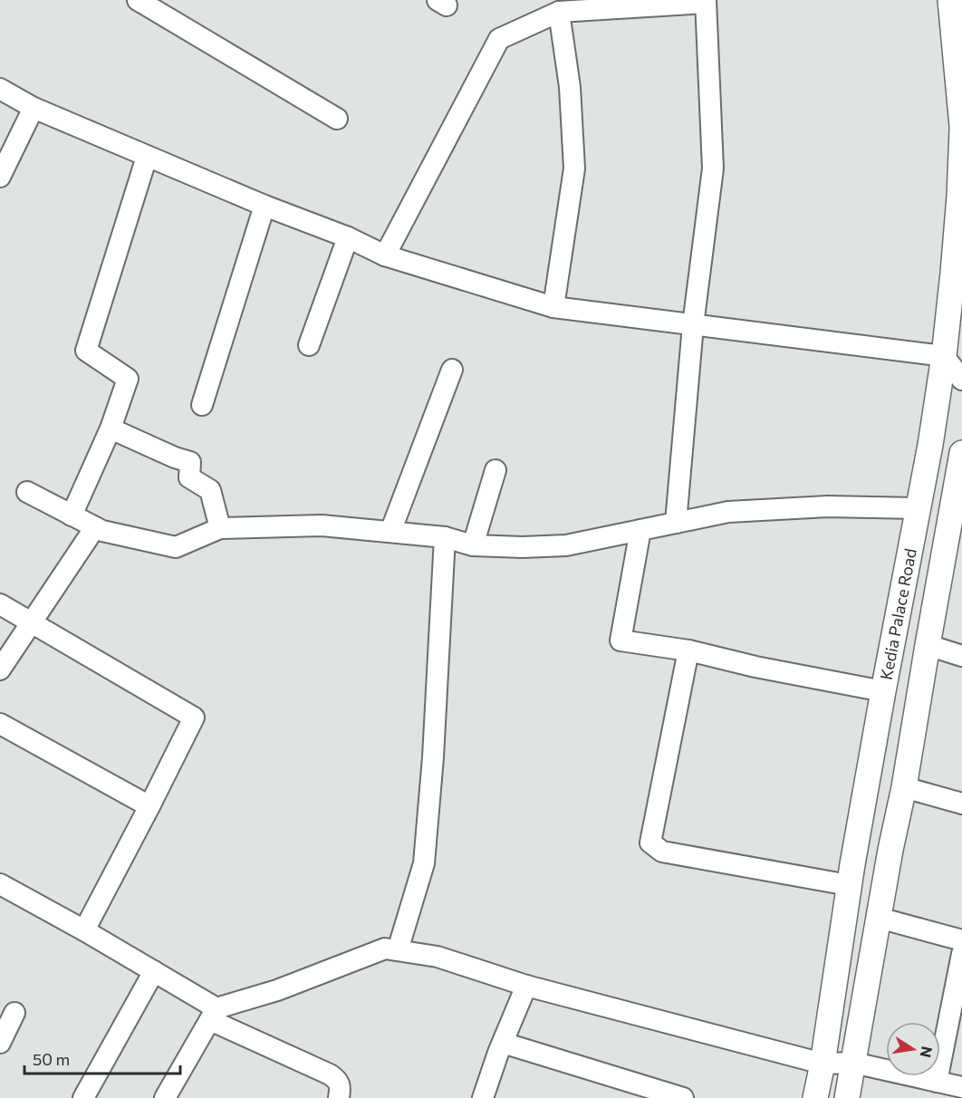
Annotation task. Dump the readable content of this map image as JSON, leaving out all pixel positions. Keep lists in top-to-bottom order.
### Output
{
  "streets": {
    "street": ["Kedia Palace Road"]
  },
  "scale_bar": "50 m",
  "north": "right"
}
